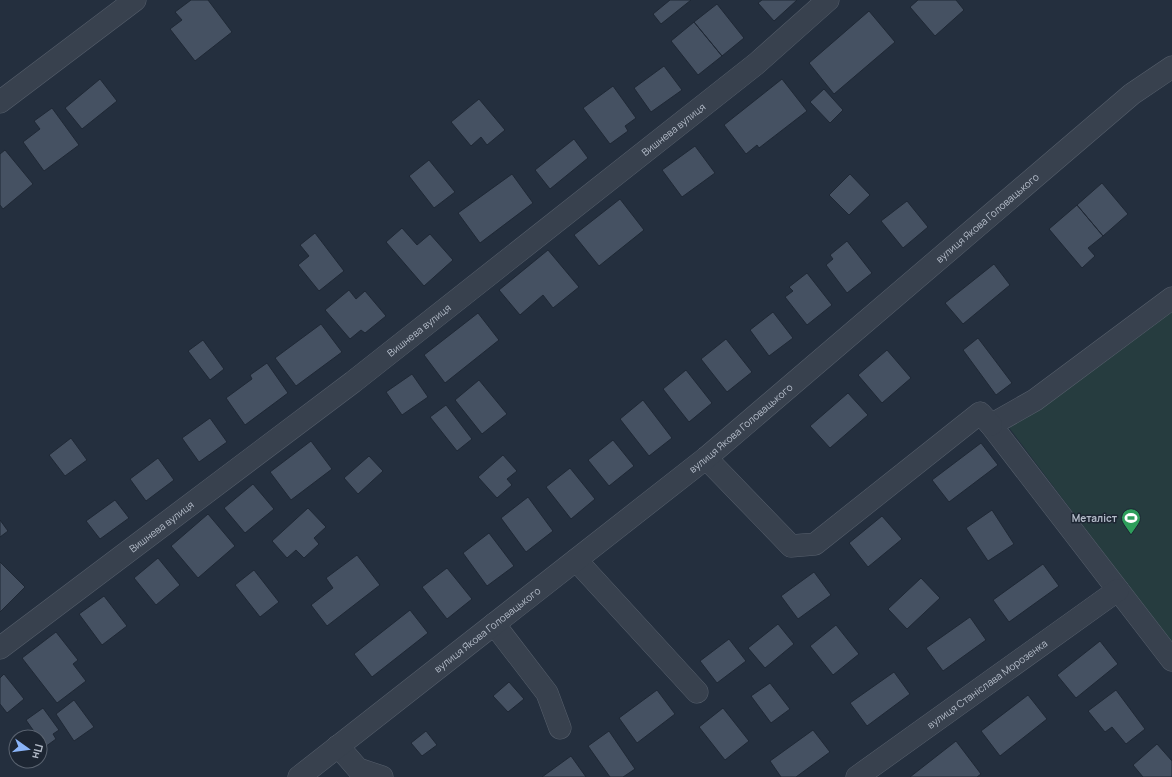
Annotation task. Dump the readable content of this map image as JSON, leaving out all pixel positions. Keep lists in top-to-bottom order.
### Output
{
  "streets": {
    "street": ["Вишнева вулиця", "вулиця Якова Головацького", "вулиця Станіслава Морозенка"]
  },
  "places": {
    "sports": ["Металіст"]
  },
  "north": "right"
}
